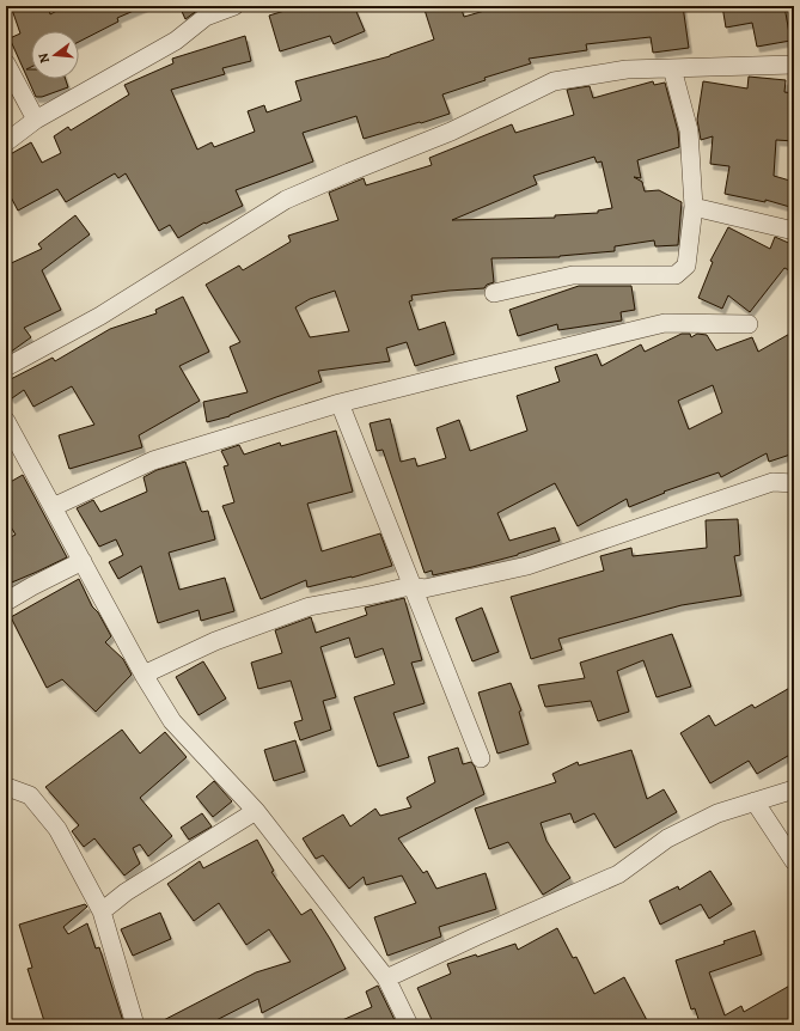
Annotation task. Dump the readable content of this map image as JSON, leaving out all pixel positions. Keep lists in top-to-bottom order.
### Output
{
  "north": "left"
}
